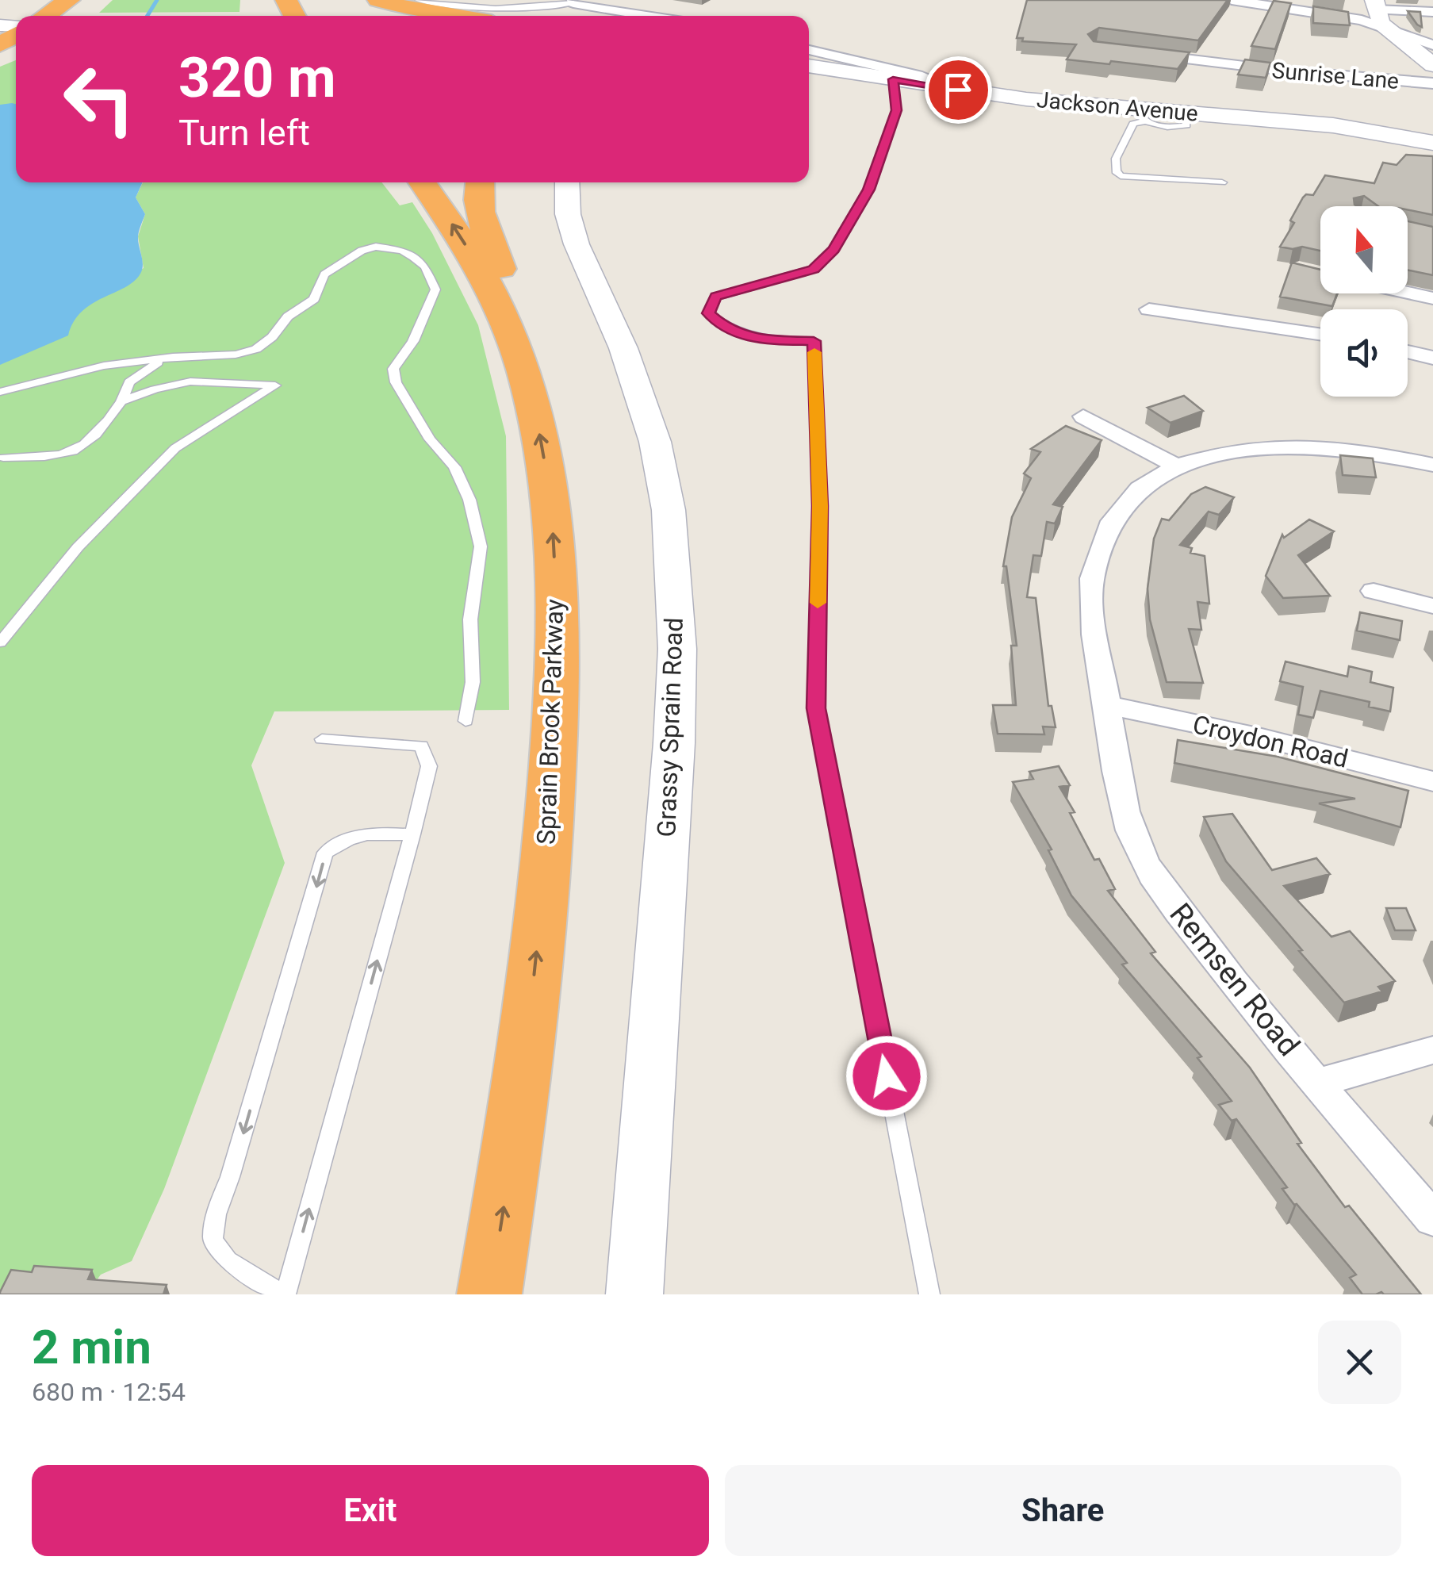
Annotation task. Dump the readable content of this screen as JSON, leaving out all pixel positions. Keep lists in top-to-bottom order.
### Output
{
  "streets": {
    "highway": ["Sprain Brook Parkway"],
    "street": [
      "Sunrise Lane",
      "Jackson Avenue",
      "Grassy Sprain Road",
      "Croydon Road",
      "Remsen Road"
    ]
  },
  "crossings": [
    ["Croydon Road", "Remsen Road"]
  ],
  "one_way": ["Sprain Brook Parkway"],
  "north": "top",
  "page": {
    "turn": ["320 m", "Turn left"],
    "heading": ["2 min", "680 m · 12:54"],
    "buttons": ["Exit", "Share"]
  }
}
